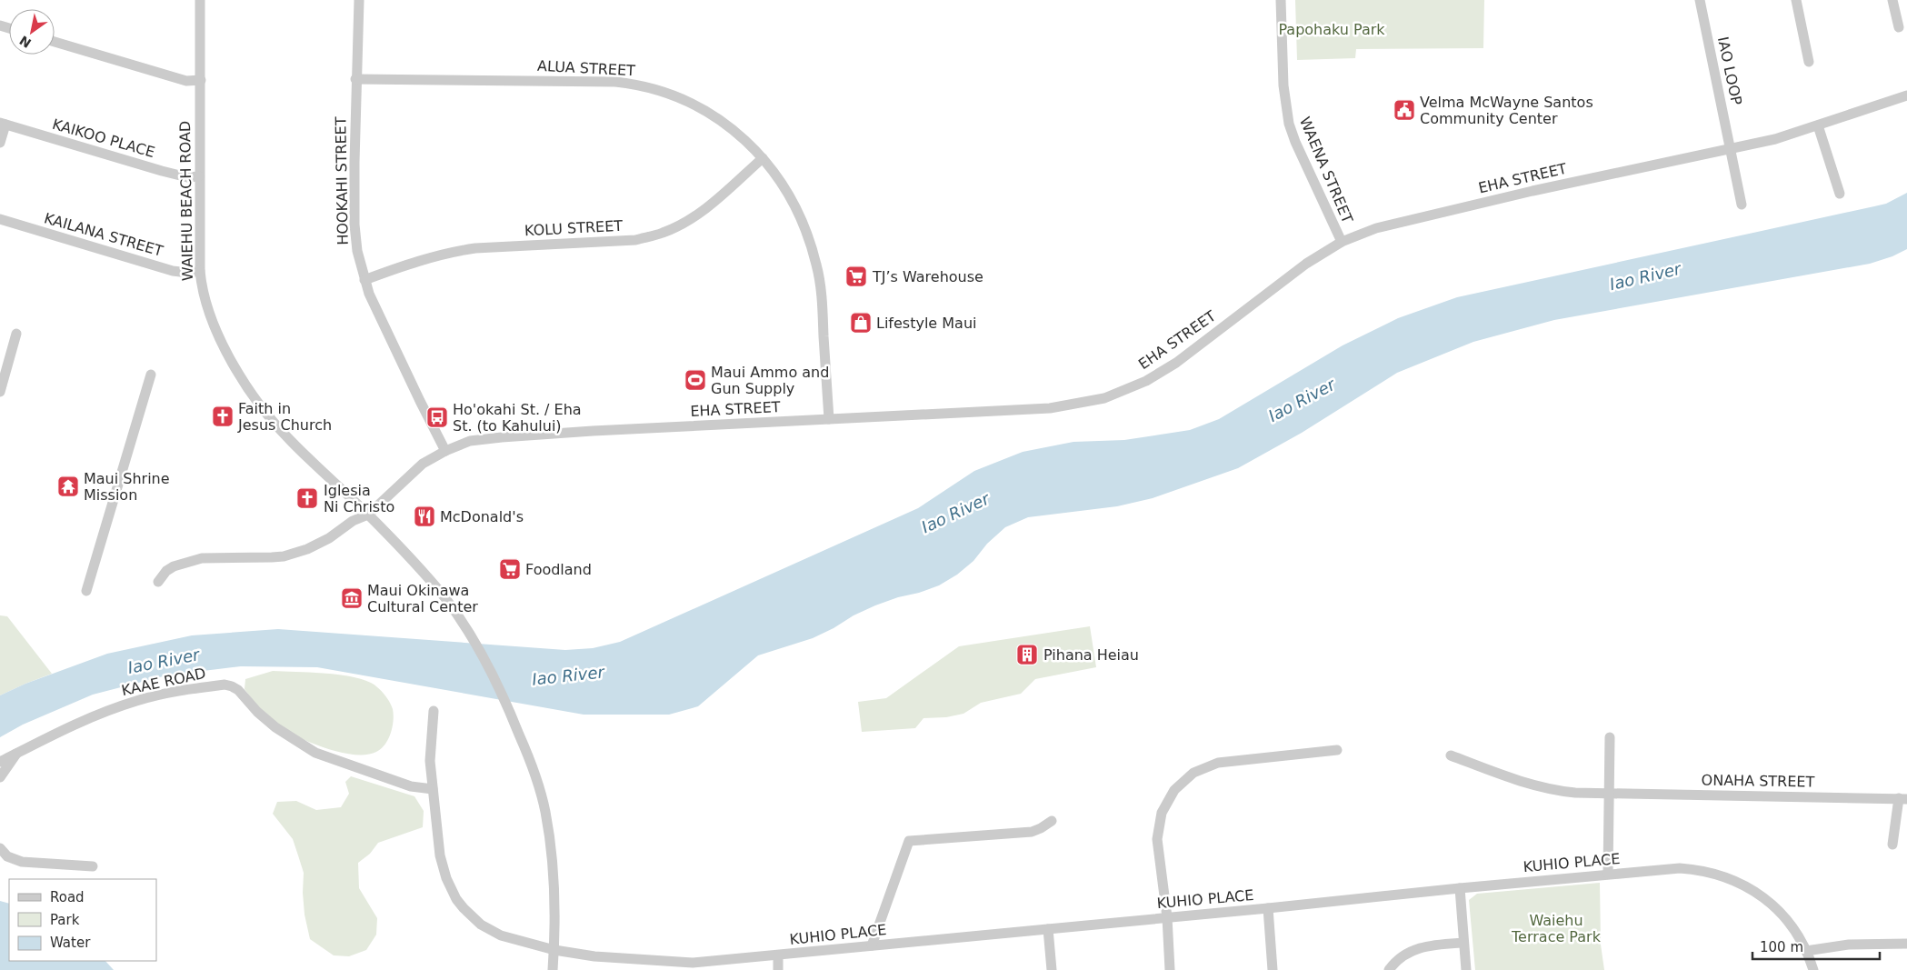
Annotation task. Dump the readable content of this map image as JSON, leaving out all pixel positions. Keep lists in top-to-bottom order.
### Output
{
  "streets": {
    "street": [
      "ALUA STREET",
      "IAO LOOP",
      "KAIKOO PLACE",
      "WAENA STREET",
      "EHA STREET",
      "HOOKAHI STREET",
      "WAIEHU BEACH ROAD",
      "KOLU STREET",
      "KAILANA STREET",
      "KAAE ROAD",
      "ONAHA STREET",
      "KUHIO PLACE"
    ]
  },
  "crossings": [
    ["ALUA STREET", "EHA STREET"],
    ["ALUA STREET", "HOOKAHI STREET"],
    ["ALUA STREET", "KOLU STREET"],
    ["IAO LOOP", "EHA STREET"],
    ["KAIKOO PLACE", "WAIEHU BEACH ROAD"],
    ["WAENA STREET", "EHA STREET"],
    ["EHA STREET", "HOOKAHI STREET"],
    ["EHA STREET", "WAIEHU BEACH ROAD"],
    ["HOOKAHI STREET", "KOLU STREET"],
    ["WAIEHU BEACH ROAD", "KAILANA STREET"],
    ["WAIEHU BEACH ROAD", "KUHIO PLACE"]
  ],
  "water": ["Iao River"],
  "parks": ["Papohaku Park", "Waiehu Terrace Park"],
  "places": {
    "public building": ["Velma McWayne Santos Community Center"],
    "supermarket": ["TJ’s Warehouse", "Foodland"],
    "shop": ["Lifestyle Maui"],
    "sports": ["Maui Ammo and Gun Supply"],
    "church": ["Faith in Jesus Church", "Iglesia Ni Christo"],
    "bus stop": ["Ho'okahi St. / Eha St. (to Kahului)"],
    "temple": ["Maui Shrine Mission"],
    "restaurant": ["McDonald's"],
    "museum": ["Maui Okinawa Cultural Center"],
    "building": ["Pihana Heiau"]
  },
  "legend": ["Road", "Park", "Water"],
  "scale_bar": "100 m",
  "north": "bottom left"
}
